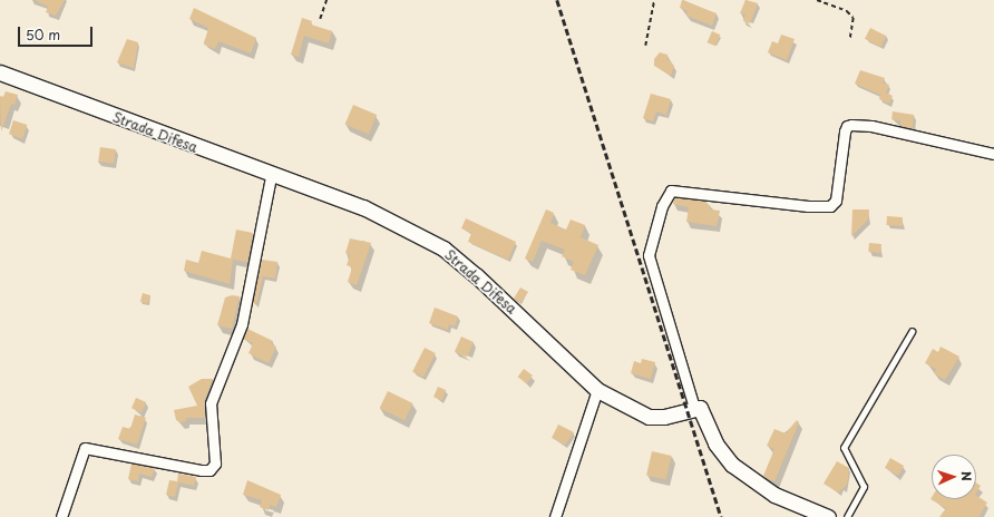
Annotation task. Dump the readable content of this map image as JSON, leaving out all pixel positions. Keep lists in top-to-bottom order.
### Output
{
  "streets": {
    "street": ["Strada Difesa"]
  },
  "scale_bar": "50 m",
  "north": "right"
}
